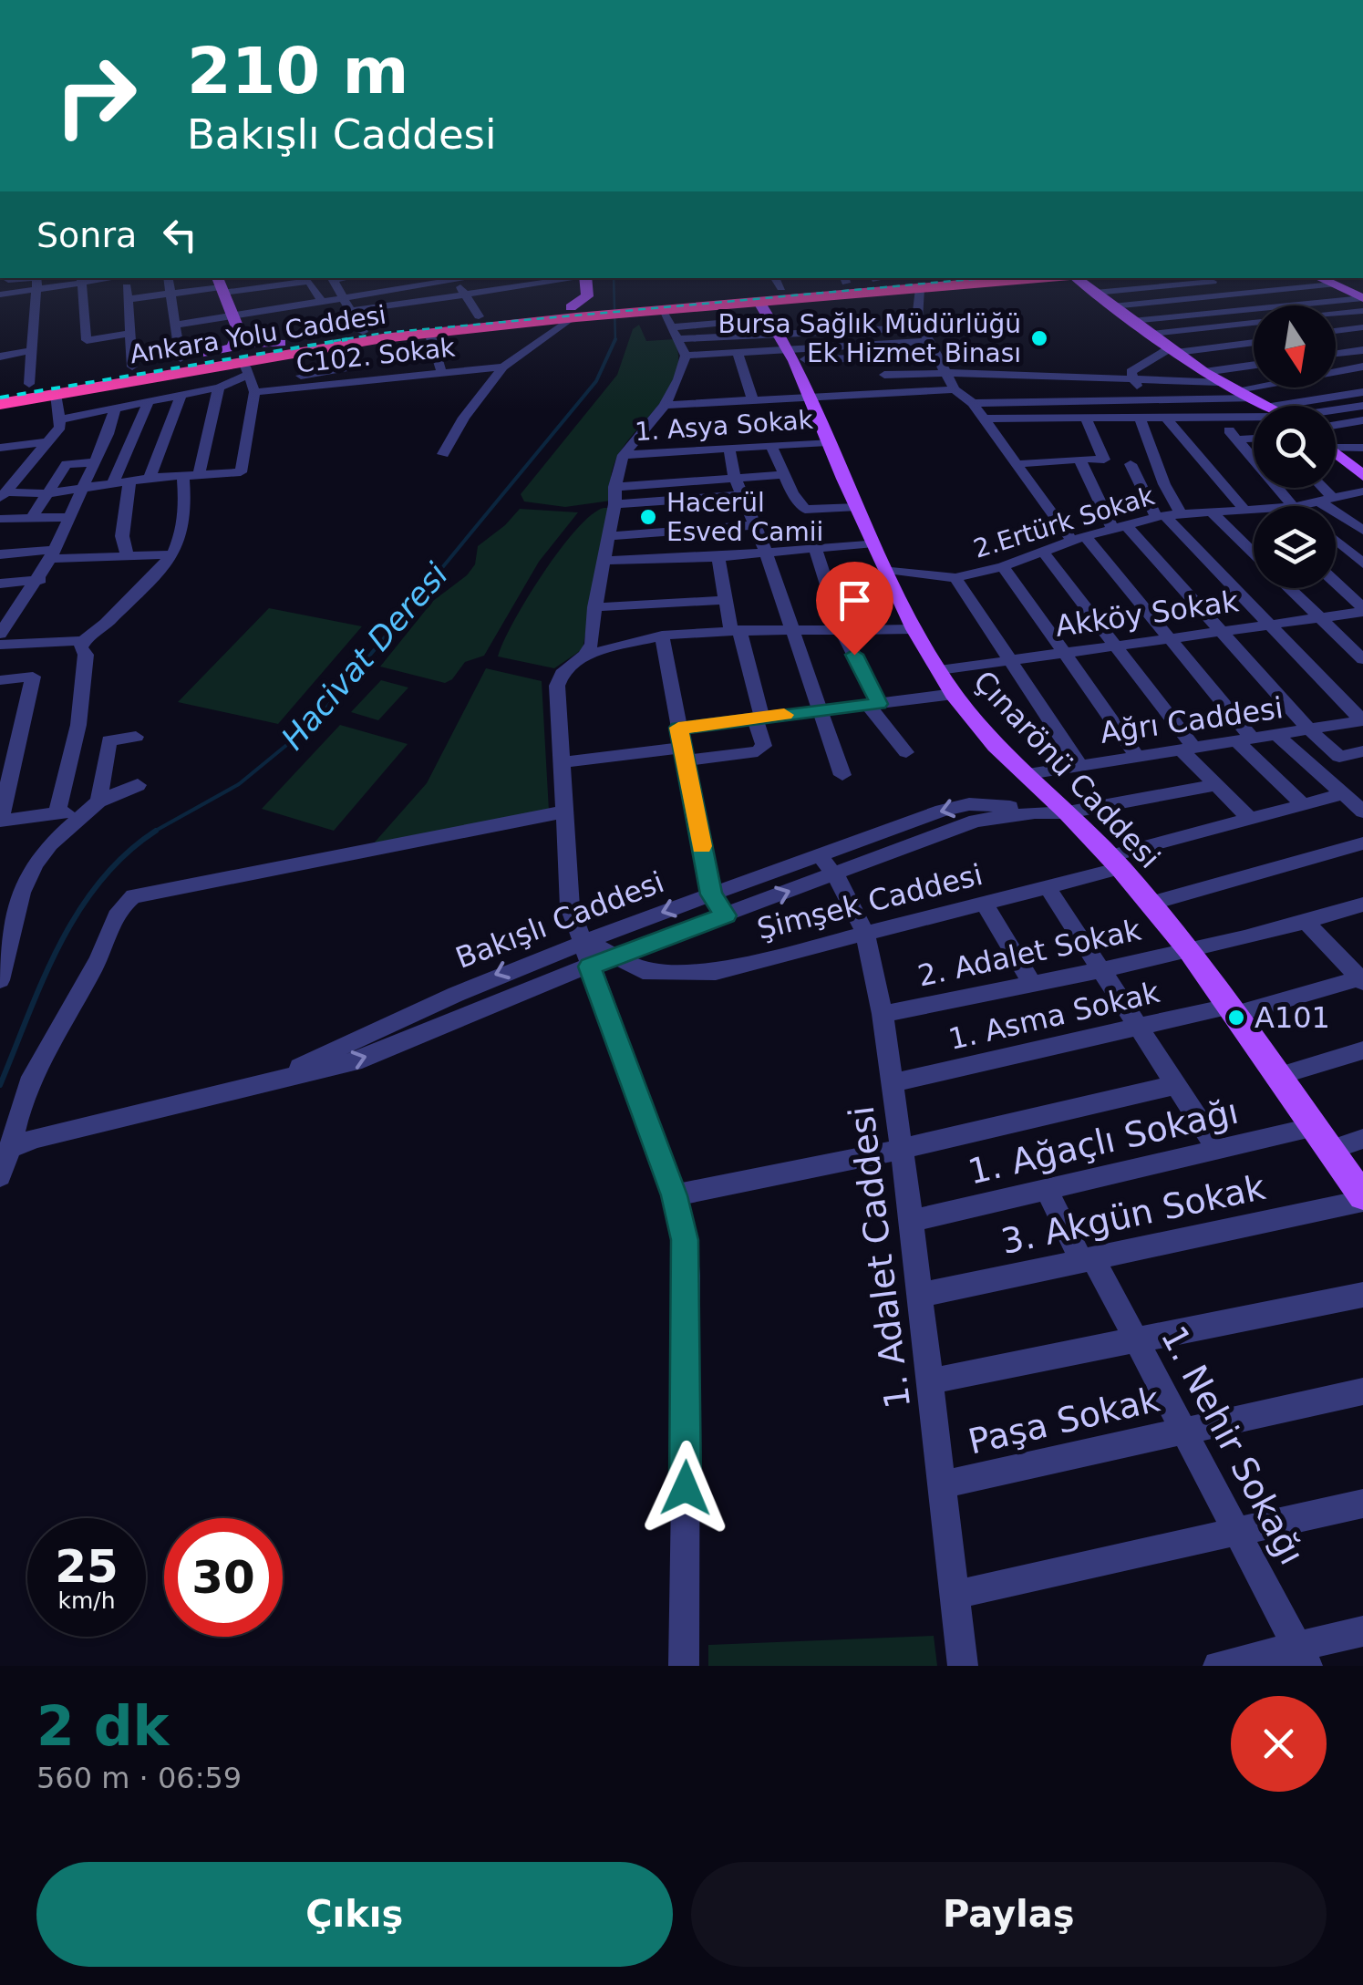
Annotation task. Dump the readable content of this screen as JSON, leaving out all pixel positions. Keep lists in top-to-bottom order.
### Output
{
  "streets": {
    "highway": ["Ankara Yolu Caddesi"],
    "main road": ["Çınarönü Caddesi"],
    "street": [
      "C102. Sokak",
      "1. Asya Sokak",
      "2.Ertürk Sokak",
      "Akköy Sokak",
      "Ağrı Caddesi",
      "Şimşek Caddesi",
      "Bakışlı Caddesi",
      "2. Adalet Sokak",
      "1. Asma Sokak",
      "1. Ağaçlı Sokağı",
      "3. Akgün Sokak",
      "1. Adalet Caddesi",
      "Paşa Sokak",
      "1. Nehir Sokağı"
    ]
  },
  "crossings": [
    ["Ankara Yolu Caddesi", "C102. Sokak"],
    ["Ankara Yolu Caddesi", "Çınarönü Caddesi"],
    ["1. Asya Sokak", "Çınarönü Caddesi"],
    ["2.Ertürk Sokak", "Çınarönü Caddesi"],
    ["Akköy Sokak", "Çınarönü Caddesi"],
    ["Ağrı Caddesi", "Çınarönü Caddesi"],
    ["Çınarönü Caddesi", "Şimşek Caddesi"],
    ["Çınarönü Caddesi", "Bakışlı Caddesi"],
    ["Çınarönü Caddesi", "2. Adalet Sokak"],
    ["Çınarönü Caddesi", "1. Asma Sokak"],
    ["Çınarönü Caddesi", "1. Ağaçlı Sokağı"],
    ["Çınarönü Caddesi", "3. Akgün Sokak"],
    ["Şimşek Caddesi", "Bakışlı Caddesi"],
    ["Şimşek Caddesi", "1. Adalet Caddesi"],
    ["Bakışlı Caddesi", "1. Adalet Caddesi"],
    ["2. Adalet Sokak", "1. Adalet Caddesi"],
    ["1. Asma Sokak", "1. Adalet Caddesi"],
    ["1. Ağaçlı Sokağı", "1. Adalet Caddesi"],
    ["1. Ağaçlı Sokağı", "1. Nehir Sokağı"],
    ["3. Akgün Sokak", "1. Adalet Caddesi"],
    ["3. Akgün Sokak", "1. Nehir Sokağı"],
    ["1. Adalet Caddesi", "Paşa Sokak"],
    ["Paşa Sokak", "1. Nehir Sokağı"]
  ],
  "water": ["Hacivat Deresi"],
  "places": ["Bursa Sağlık Müdürlüğü Ek Hizmet Binası", "Hacerül Esved Camii", "A101"],
  "north": "bottom",
  "page": {
    "turn": ["210 m", "Bakışlı Caddesi"],
    "then": "Sonra",
    "speed": "25 km/h",
    "limit": "30",
    "heading": ["2 dk", "560 m · 06:59"],
    "buttons": ["Çıkış", "Paylaş"]
  }
}
